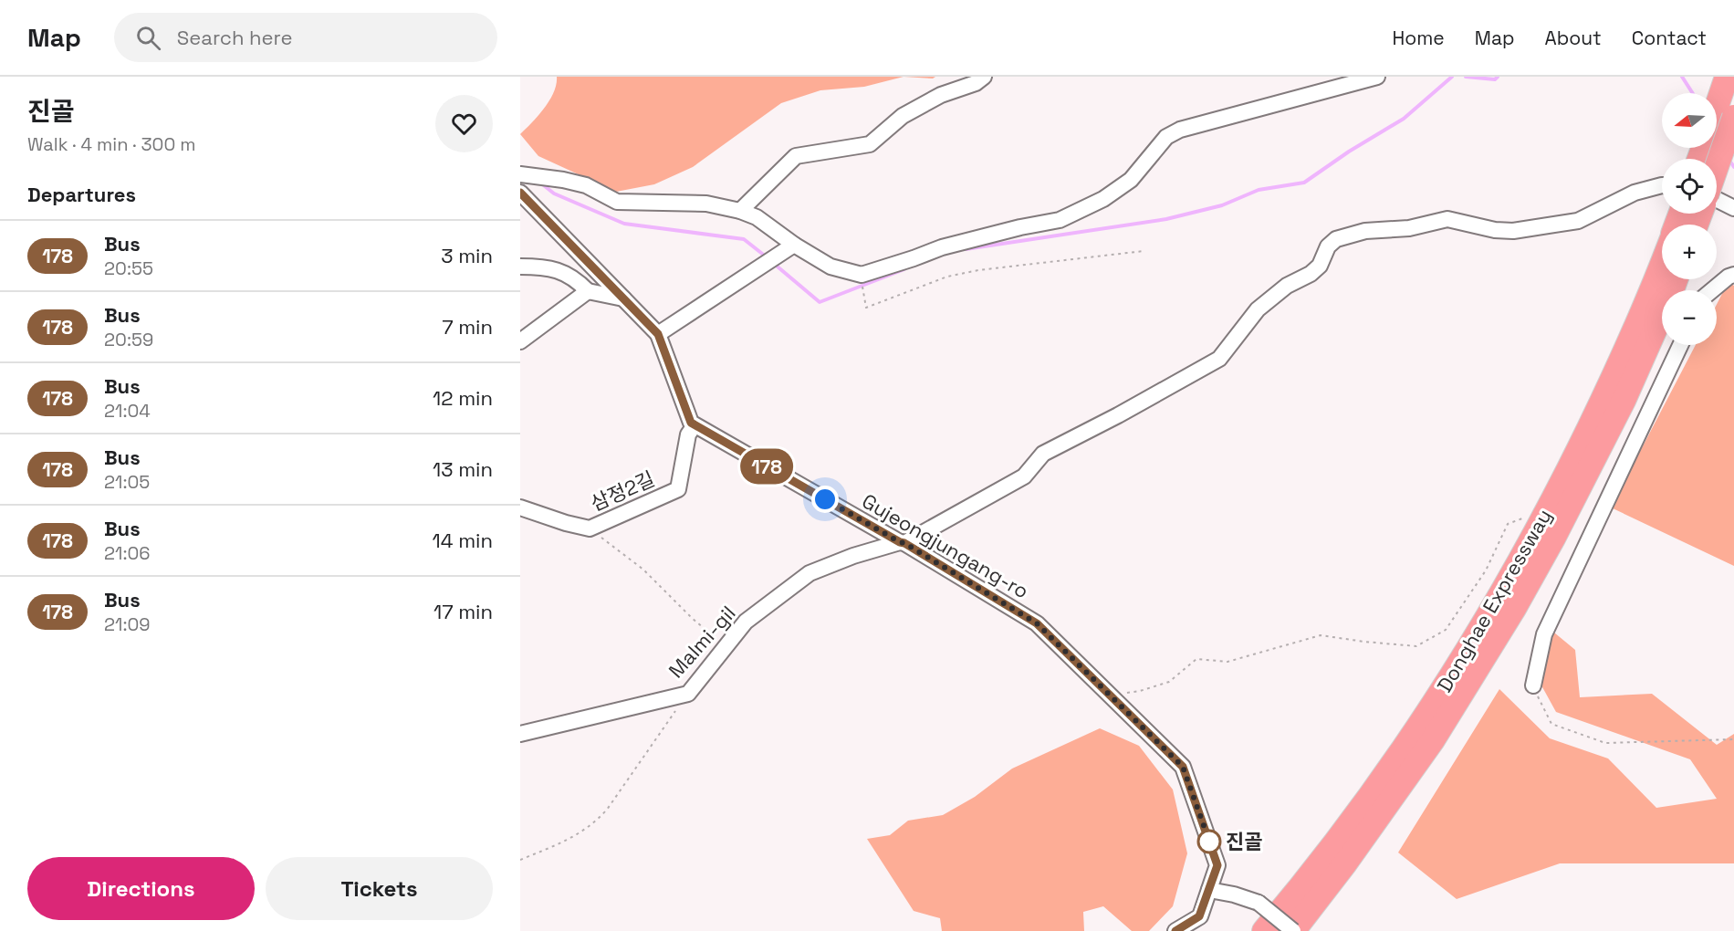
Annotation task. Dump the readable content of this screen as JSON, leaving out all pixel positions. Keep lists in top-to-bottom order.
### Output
{
  "streets": {
    "highway": ["Donghae Expressway"],
    "street": ["삼정2길", "Gujeongjungang-ro", "Malmi-gil"]
  },
  "crossings": [
    ["삼정2길", "Gujeongjungang-ro"],
    ["Gujeongjungang-ro", "Malmi-gil"]
  ],
  "places": ["진골"],
  "lines": ["bus line 178"],
  "north": "left",
  "page": {
    "header": "Map",
    "search": "Search here",
    "nav": [
      "Home",
      "Map",
      "About",
      "Contact"
    ],
    "heading": [
      ["진골", "Walk · 4 min · 300 m"],
      "Departures"
    ],
    "on_map": "178",
    "map_buttons": ["+", "−"],
    "list": [
      {
        "mark": "178",
        "name": "Bus",
        "note": "20:55",
        "value": "3 min"
      },
      {
        "mark": "178",
        "name": "Bus",
        "note": "20:59",
        "value": "7 min"
      },
      {
        "mark": "178",
        "name": "Bus",
        "note": "21:04",
        "value": "12 min"
      },
      {
        "mark": "178",
        "name": "Bus",
        "note": "21:05",
        "value": "13 min"
      },
      {
        "mark": "178",
        "name": "Bus",
        "note": "21:06",
        "value": "14 min"
      },
      {
        "mark": "178",
        "name": "Bus",
        "note": "21:09",
        "value": "17 min"
      }
    ],
    "buttons": ["Directions", "Tickets"]
  }
}
